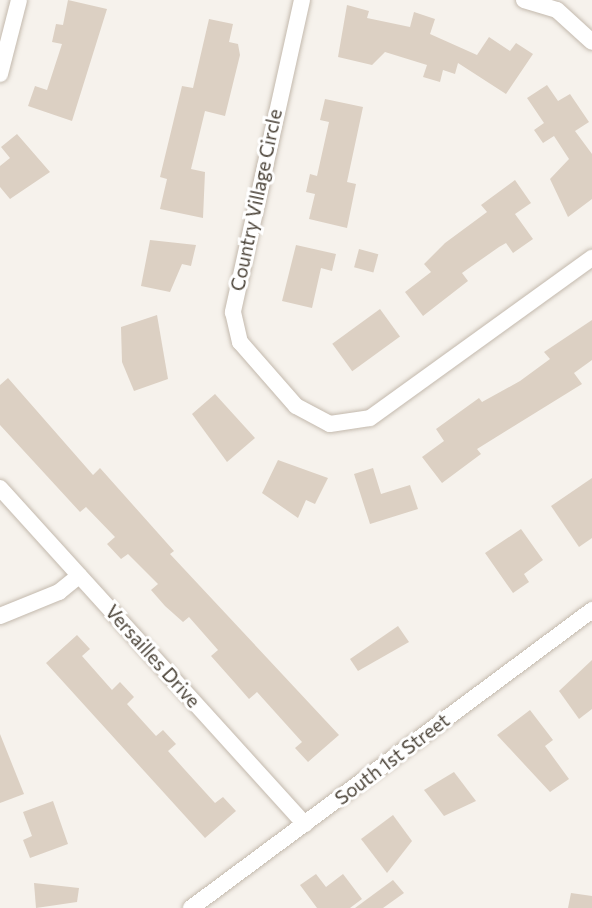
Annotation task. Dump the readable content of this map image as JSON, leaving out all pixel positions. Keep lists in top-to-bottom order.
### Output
{
  "streets": {
    "street": ["Country Village Circle", "Versailles Drive", "South 1st Street"]
  },
  "crossings": [
    ["Versailles Drive", "South 1st Street"]
  ]
}
